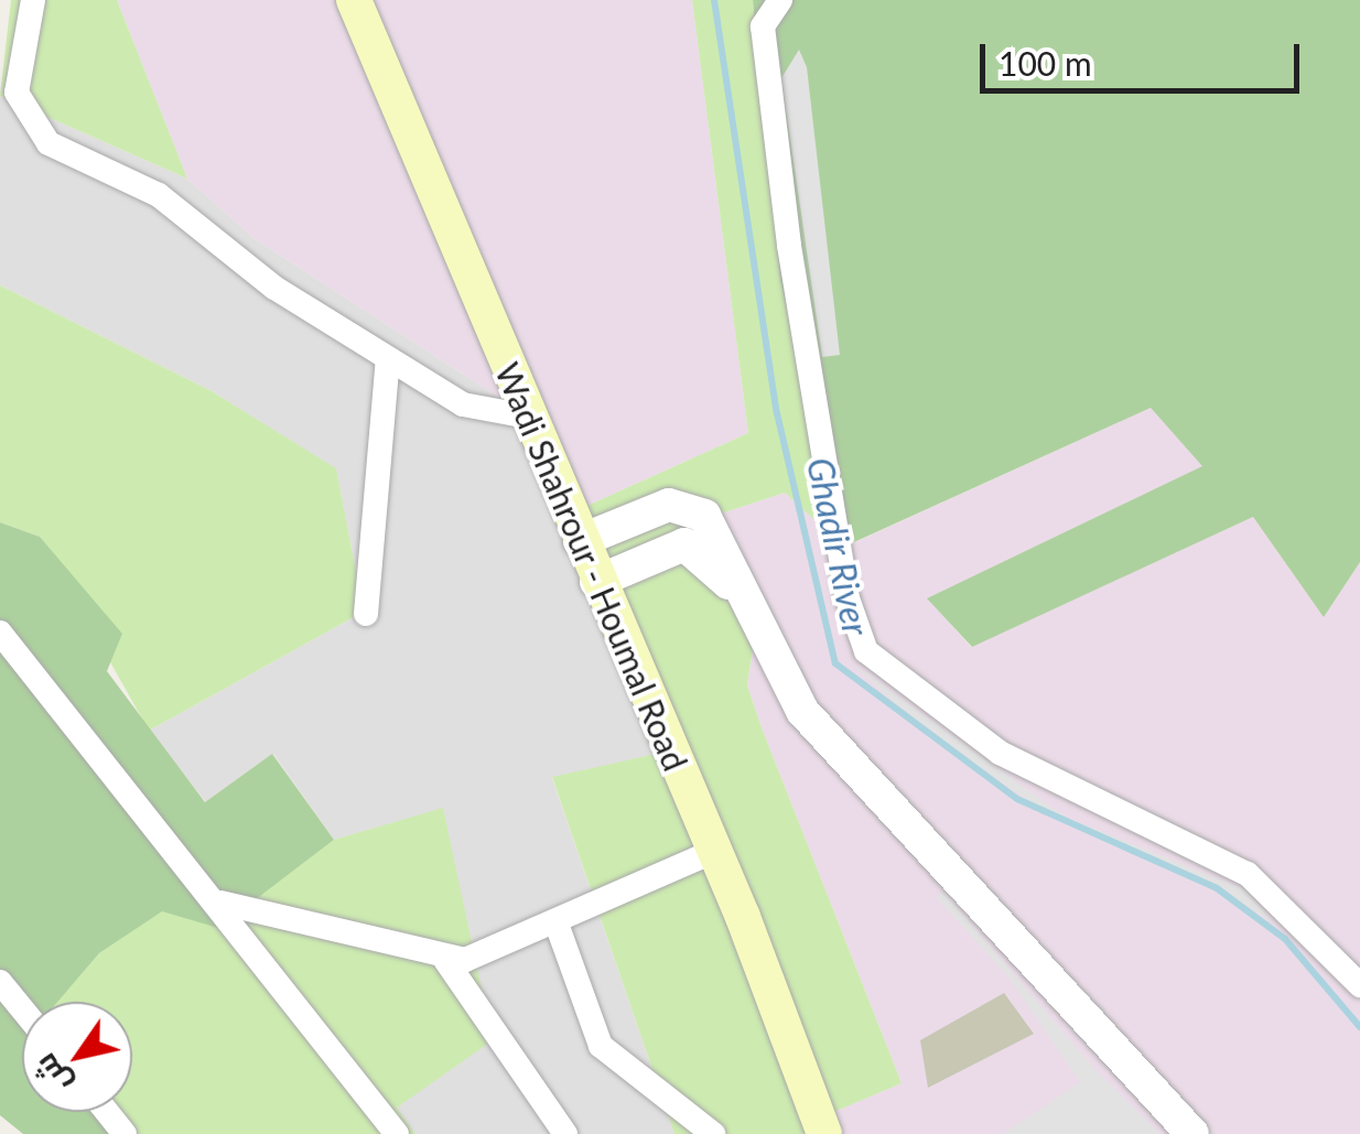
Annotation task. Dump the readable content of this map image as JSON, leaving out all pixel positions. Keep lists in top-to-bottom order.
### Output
{
  "streets": {
    "main road": ["Wadi Shahrour - Houmal Road"]
  },
  "water": ["Ghadir River"],
  "scale_bar": "100 m",
  "north": "bottom left"
}
